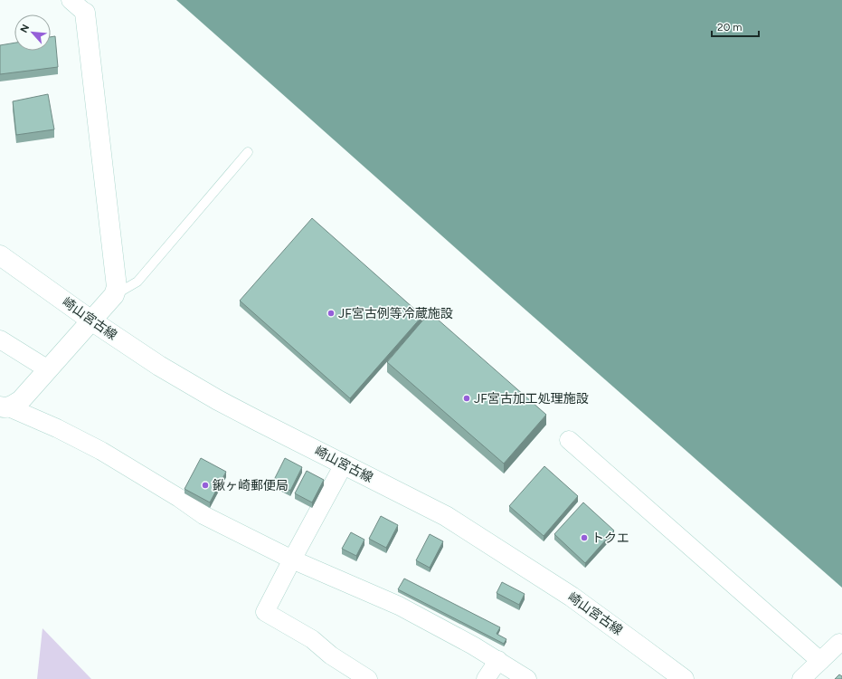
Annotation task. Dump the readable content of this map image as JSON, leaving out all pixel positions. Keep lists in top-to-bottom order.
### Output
{
  "streets": {
    "main road": ["崎山宮古線"]
  },
  "places": [
    "JF宮古例等冷蔵施設",
    "JF宮古加工処理施設",
    "鍬ヶ崎郵便局",
    "トクエ"
  ],
  "scale_bar": "20 m",
  "north": "top left"
}
